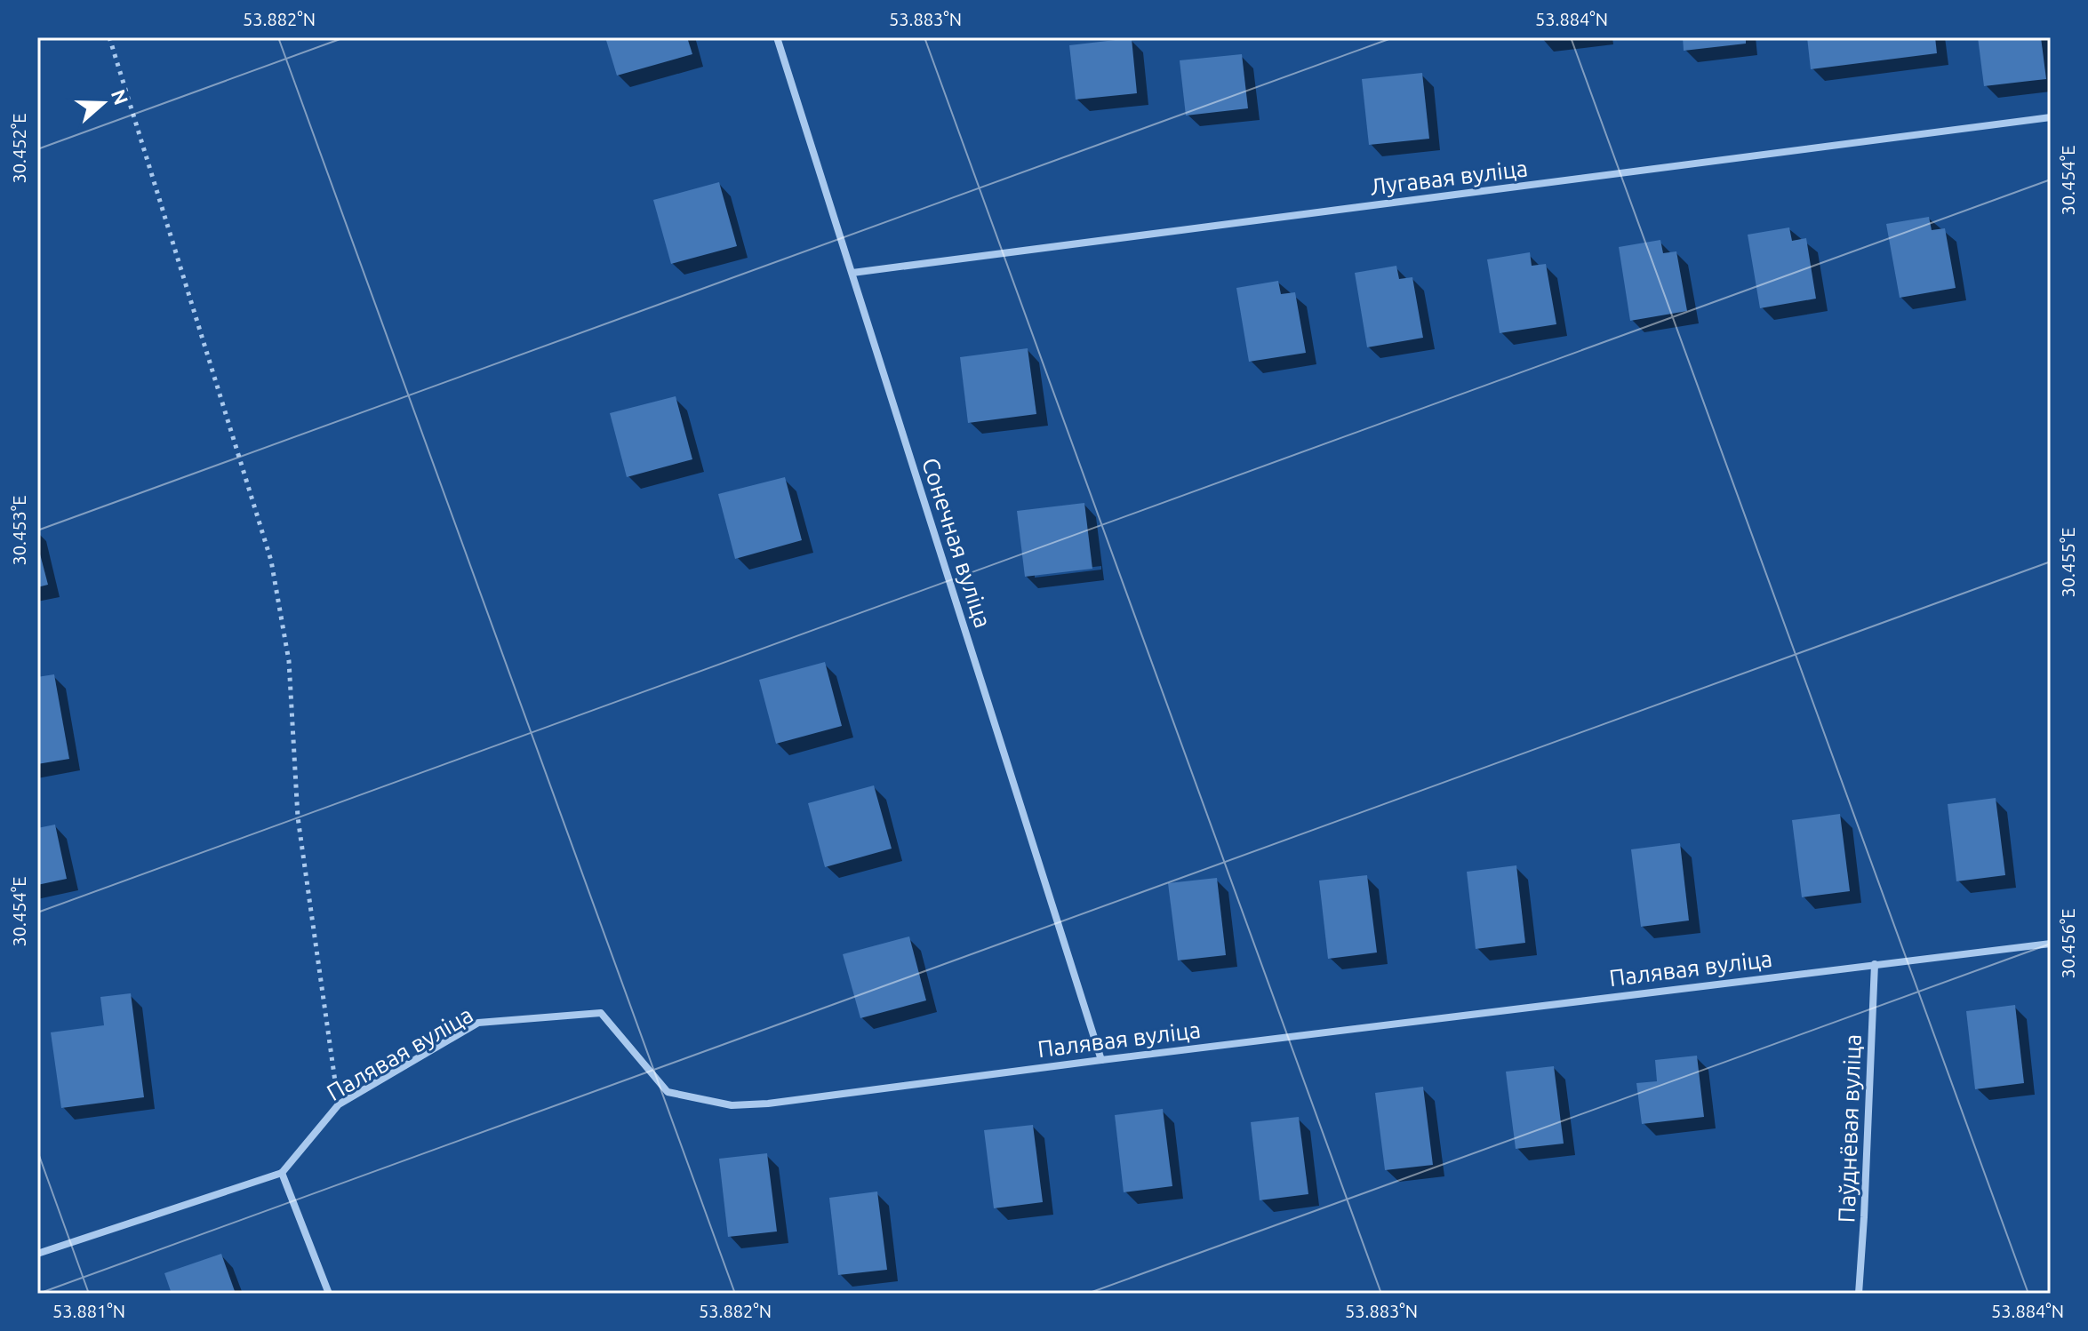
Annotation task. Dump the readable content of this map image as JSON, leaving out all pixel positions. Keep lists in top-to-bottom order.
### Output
{
  "streets": {
    "street": [
      "Лугавая вуліца",
      "Сонечная вуліца",
      "Палявая вуліца",
      "Паўднёвая вуліца"
    ]
  },
  "crossings": [
    ["Лугавая вуліца", "Сонечная вуліца"],
    ["Сонечная вуліца", "Палявая вуліца"],
    ["Палявая вуліца", "Паўднёвая вуліца"]
  ],
  "north": "right",
  "coordinates": [
    "53.882°N",
    "53.883°N",
    "53.884°N",
    "30.452°E",
    "30.454°E",
    "30.453°E",
    "30.455°E",
    "30.456°E",
    "53.881°N"
  ]
}
